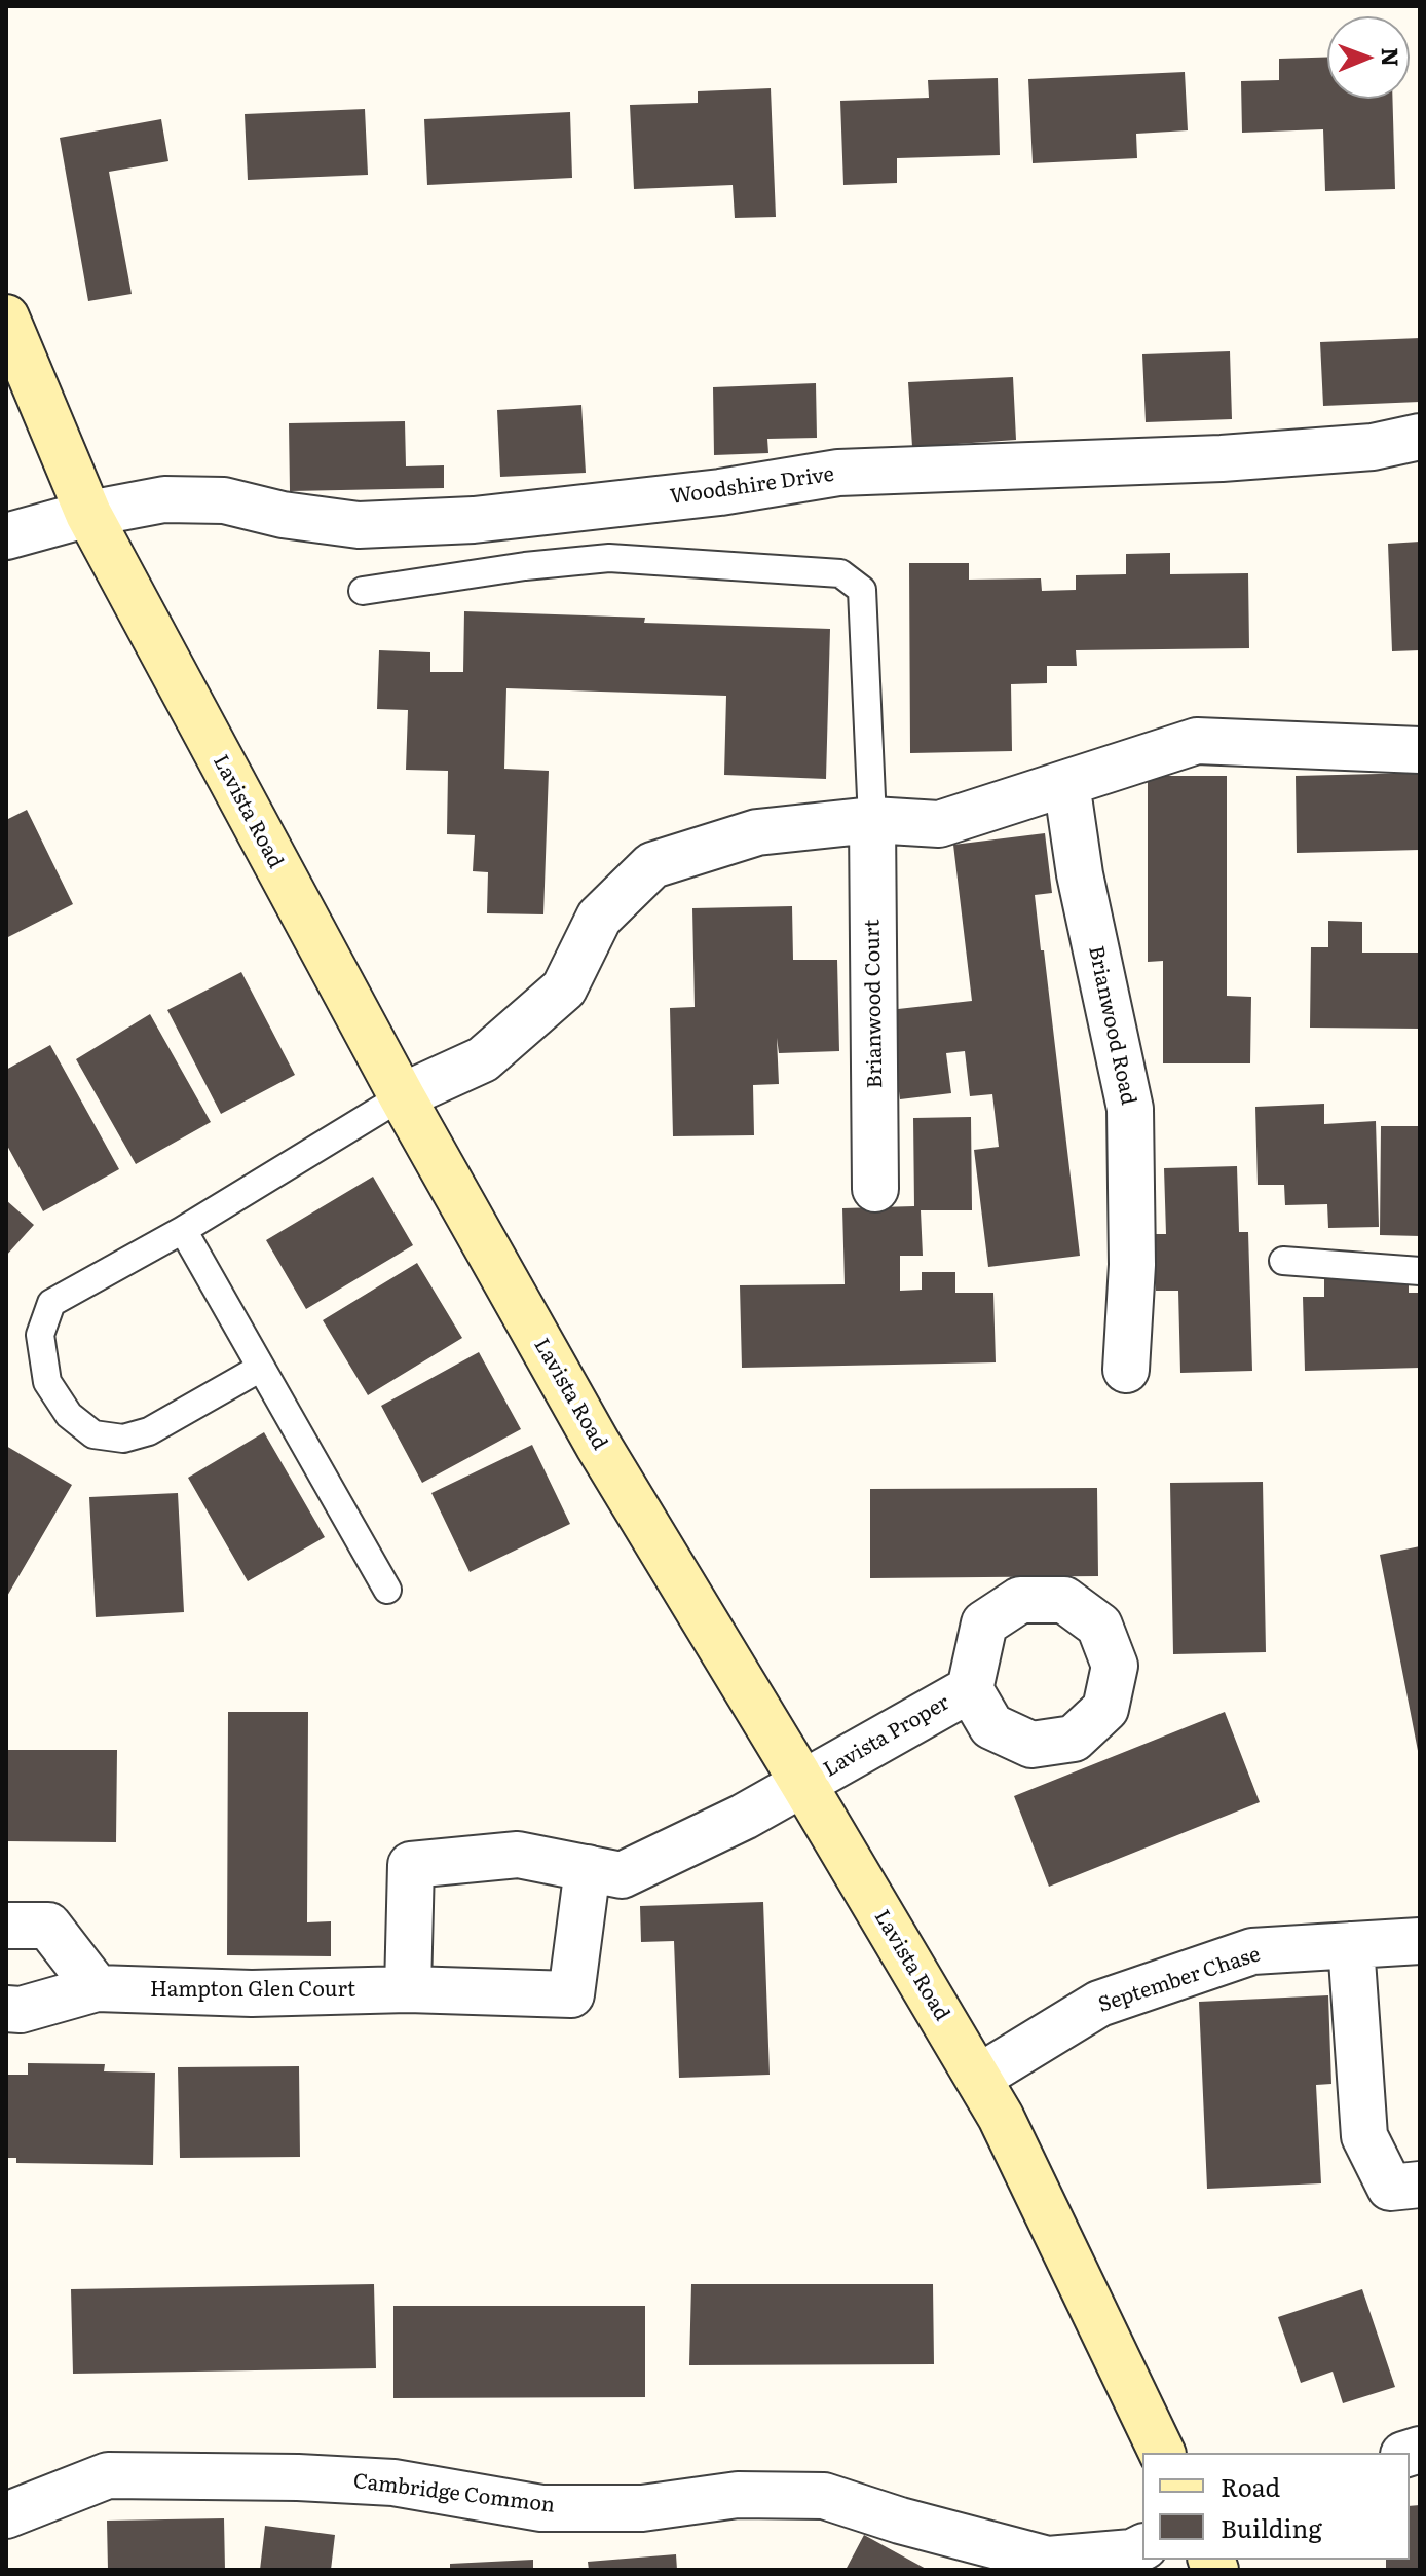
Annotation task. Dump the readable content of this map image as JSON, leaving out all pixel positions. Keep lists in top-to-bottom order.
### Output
{
  "streets": {
    "main road": ["Lavista Road"],
    "street": [
      "Woodshire Drive",
      "Brianwood Court",
      "Brianwood Road",
      "Lavista Proper",
      "September Chase",
      "Hampton Glen Court",
      "Cambridge Common"
    ]
  },
  "crossings": [
    ["Woodshire Drive", "Lavista Road"],
    ["Lavista Road", "Lavista Proper"],
    ["Lavista Road", "September Chase"]
  ],
  "legend": ["Road", "Building"],
  "north": "right"
}
